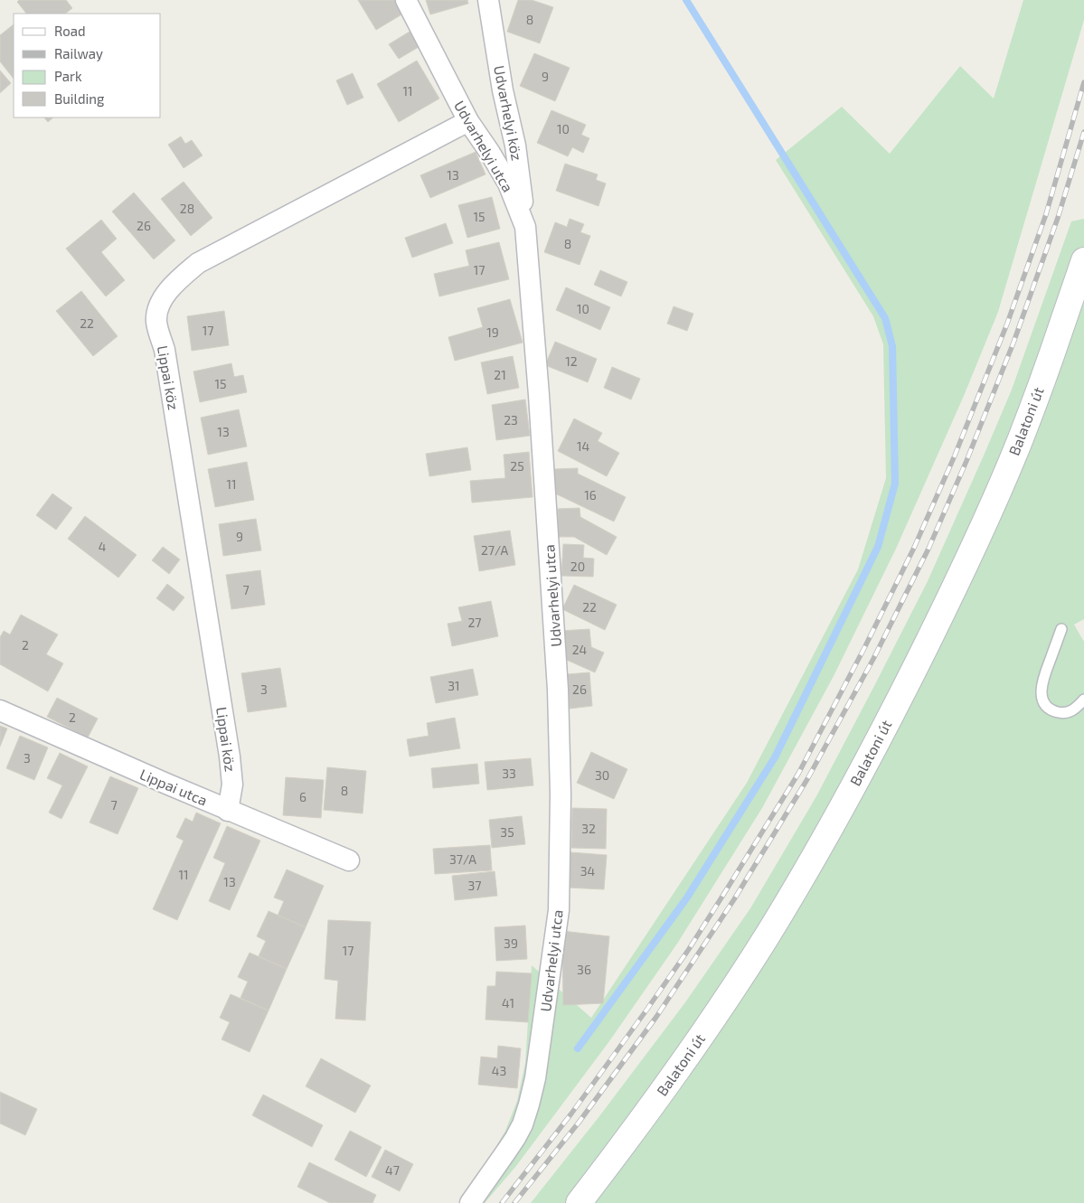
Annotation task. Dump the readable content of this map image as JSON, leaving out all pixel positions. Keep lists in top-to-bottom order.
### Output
{
  "streets": {
    "main road": ["Balatoni út"],
    "street": [
      "Udvarhelyi köz",
      "Udvarhelyi utca",
      "Lippai köz",
      "Lippai utca"
    ]
  },
  "crossings": [
    ["Udvarhelyi köz", "Udvarhelyi utca"],
    ["Udvarhelyi utca", "Lippai köz"],
    ["Lippai köz", "Lippai utca"]
  ],
  "house_numbers": [
    "8",
    "9",
    "11",
    "10",
    "13",
    "28",
    "15",
    "26",
    "8",
    "17",
    "10",
    "22",
    "17",
    "19",
    "12",
    "21",
    "15",
    "23",
    "13",
    "14",
    "25",
    "11",
    "16",
    "9",
    "4",
    "27/A",
    "20",
    "7",
    "22",
    "27",
    "2",
    "24",
    "31",
    "3",
    "26",
    "2",
    "3",
    "33",
    "30",
    "8",
    "6",
    "7",
    "32",
    "35",
    "37/A",
    "34",
    "11",
    "13",
    "37",
    "39",
    "17",
    "36",
    "41",
    "43",
    "47"
  ],
  "legend": [
    "Road",
    "Railway",
    "Park",
    "Building"
  ]
}
